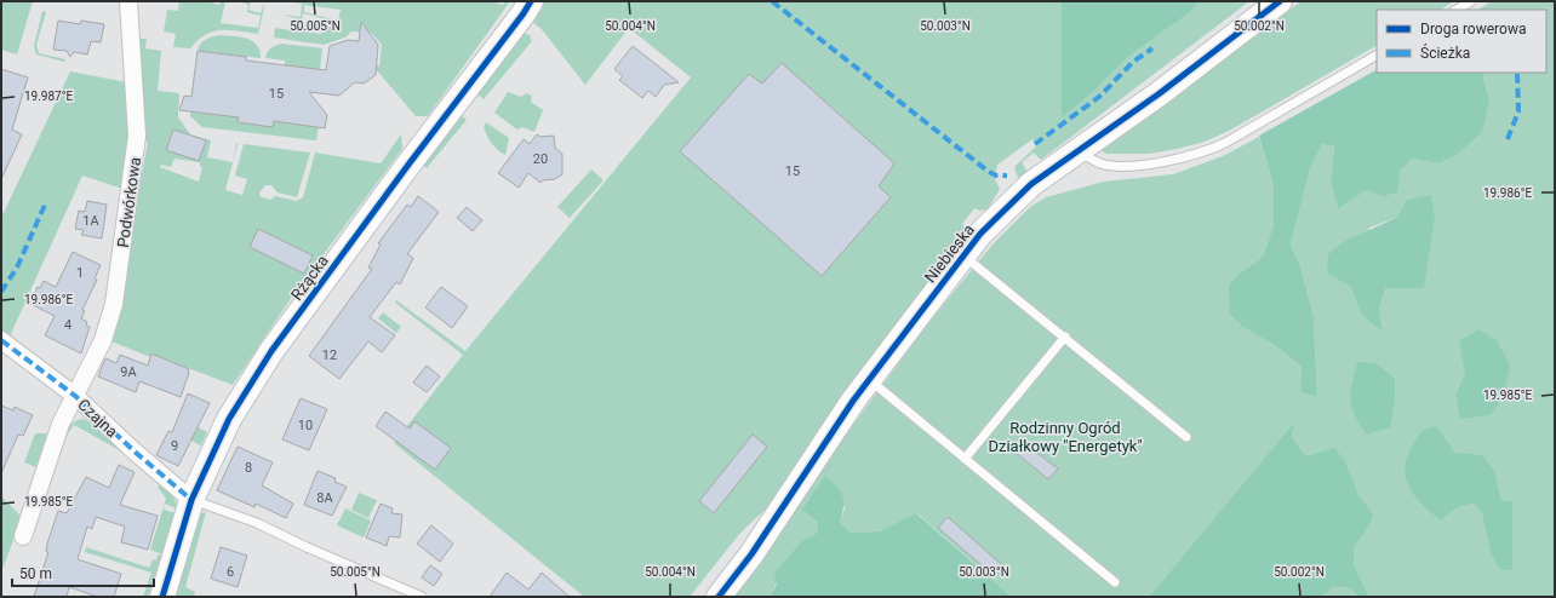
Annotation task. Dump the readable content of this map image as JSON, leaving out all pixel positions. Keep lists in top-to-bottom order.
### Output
{
  "streets": {
    "street": [
      "Podwórkowa",
      "Niebieska",
      "Rżącka",
      "Czajna"
    ]
  },
  "crossings": [
    ["Podwórkowa", "Czajna"],
    ["Rżącka", "Czajna"]
  ],
  "parks": ["Rodzinny Ogród Działkowy \"Energetyk\""],
  "house_numbers": [
    "15",
    "20",
    "15",
    "1A",
    "1",
    "4",
    "12",
    "9A",
    "10",
    "9",
    "8",
    "8A",
    "6"
  ],
  "legend": ["Droga rowerowa", "Ścieżka"],
  "scale_bar": "50 m",
  "coordinates": [
    "50.005°N",
    "50.004°N",
    "50.003°N",
    "50.002°N",
    "19.987°E",
    "19.986°E",
    "19.985°E"
  ]
}
